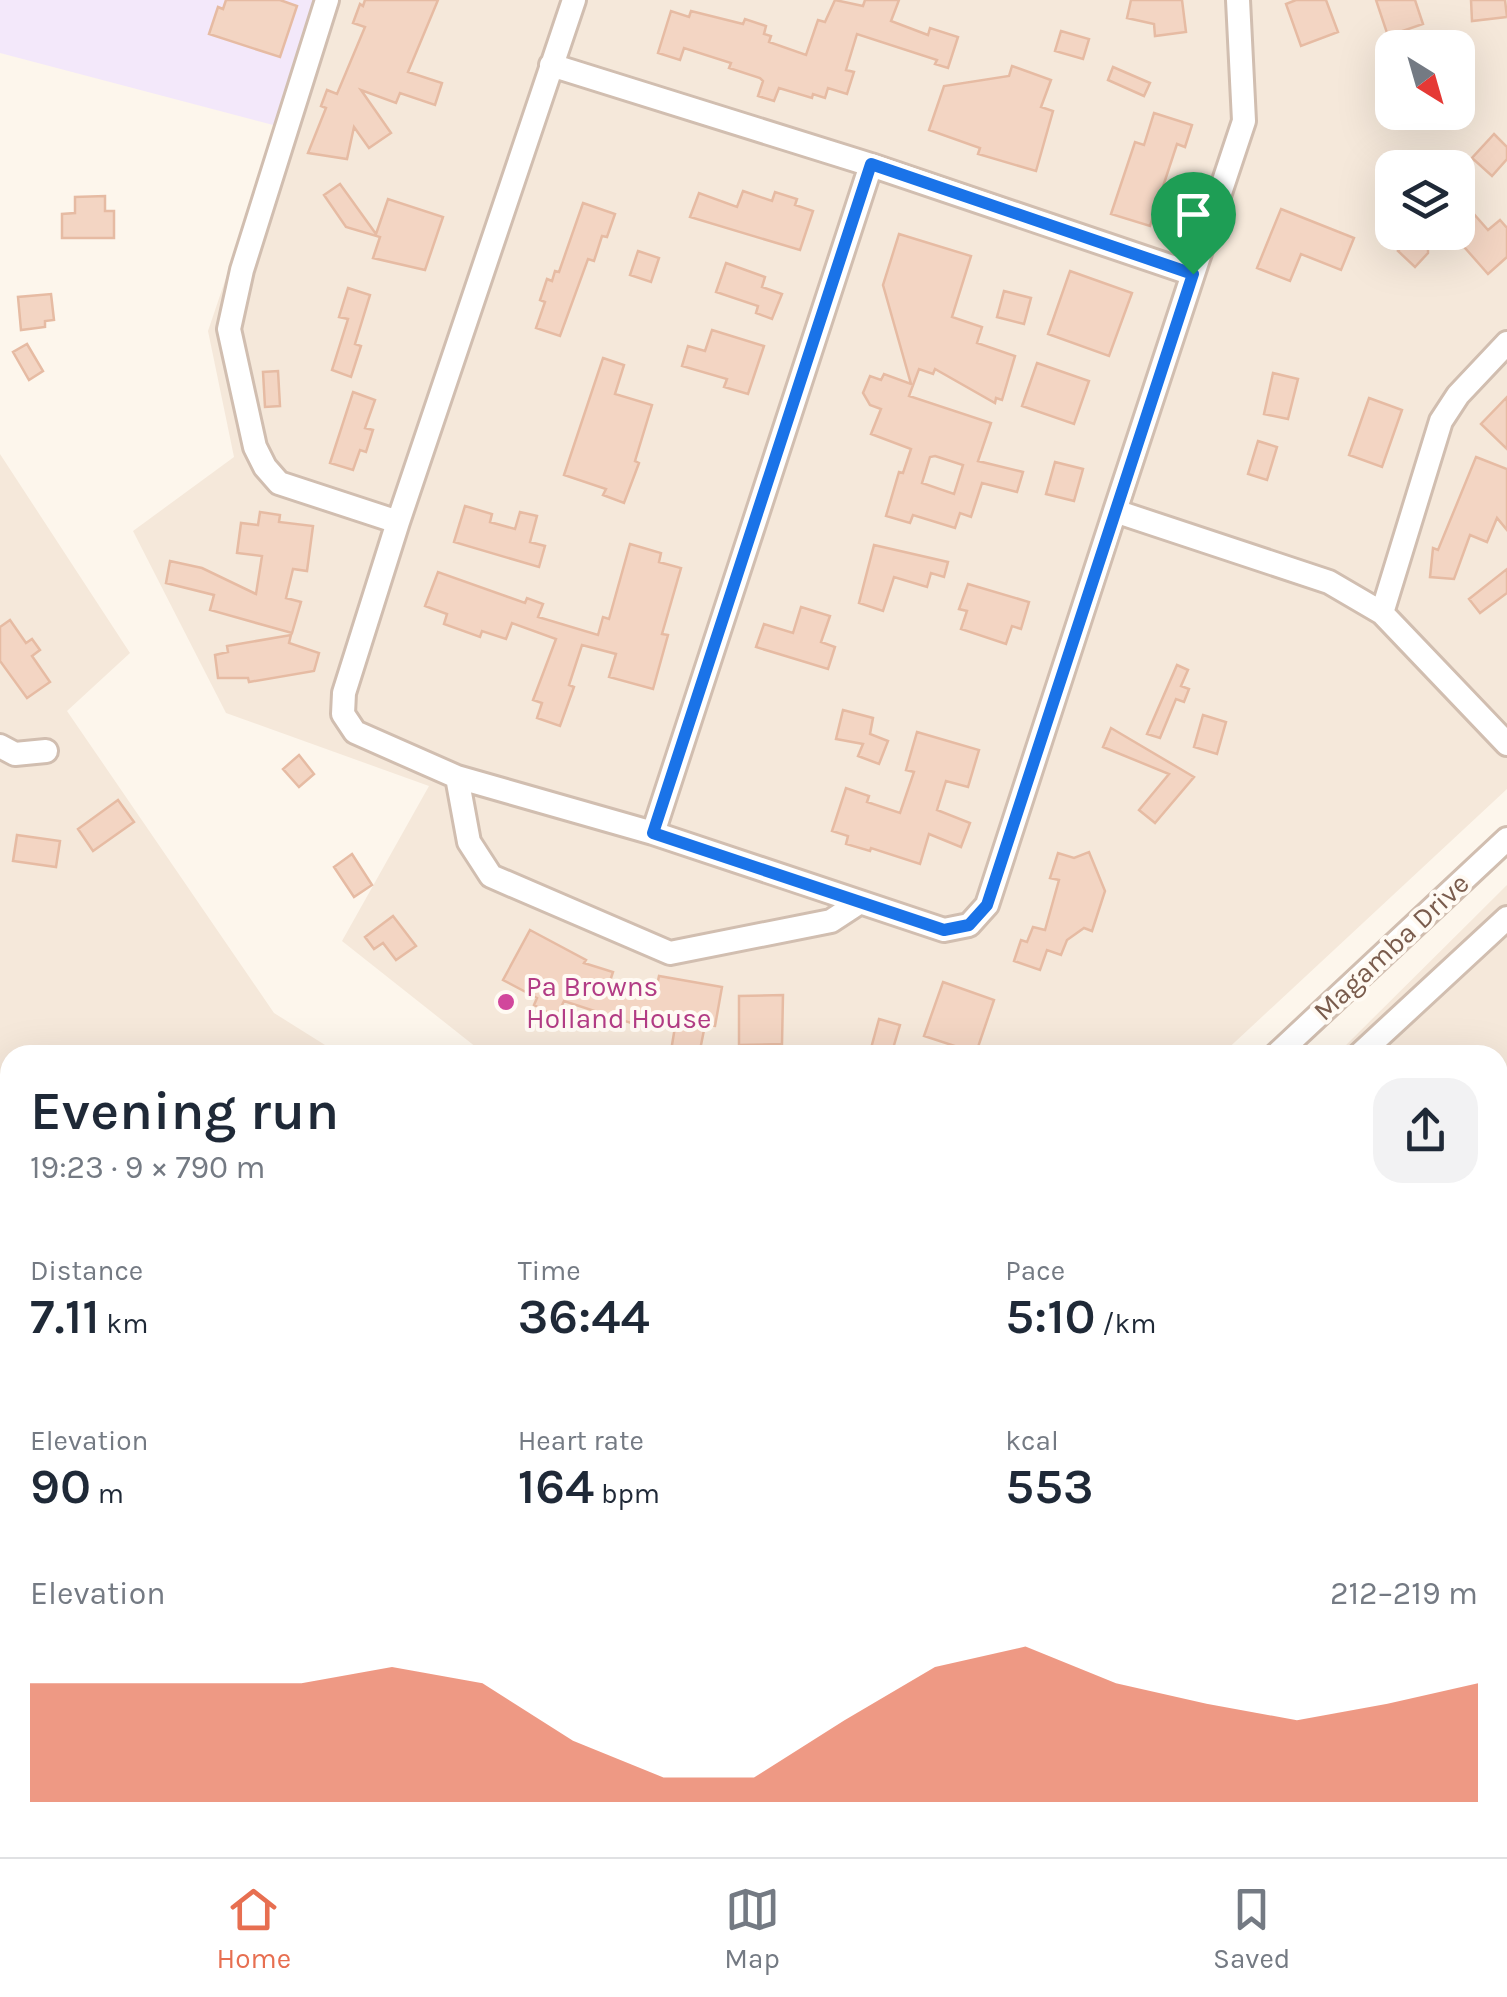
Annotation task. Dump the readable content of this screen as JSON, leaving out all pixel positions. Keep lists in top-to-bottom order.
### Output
{
  "streets": {
    "street": ["Magamba Drive"]
  },
  "places": ["Pa Browns Holland House"],
  "north": "bottom right",
  "page": {
    "heading": ["Evening run", "19:23 · 9 × 790 m"],
    "stats": [
      ["Distance", "7.11 km"],
      ["Time", "36:44"],
      ["Pace", "5:10 /km"],
      ["Elevation", "90 m"],
      ["Heart rate", "164 bpm"],
      ["kcal", "553"]
    ],
    "chart": ["Elevation", "212–219 m"],
    "tabs": ["Home", "Map", "Saved"]
  }
}
